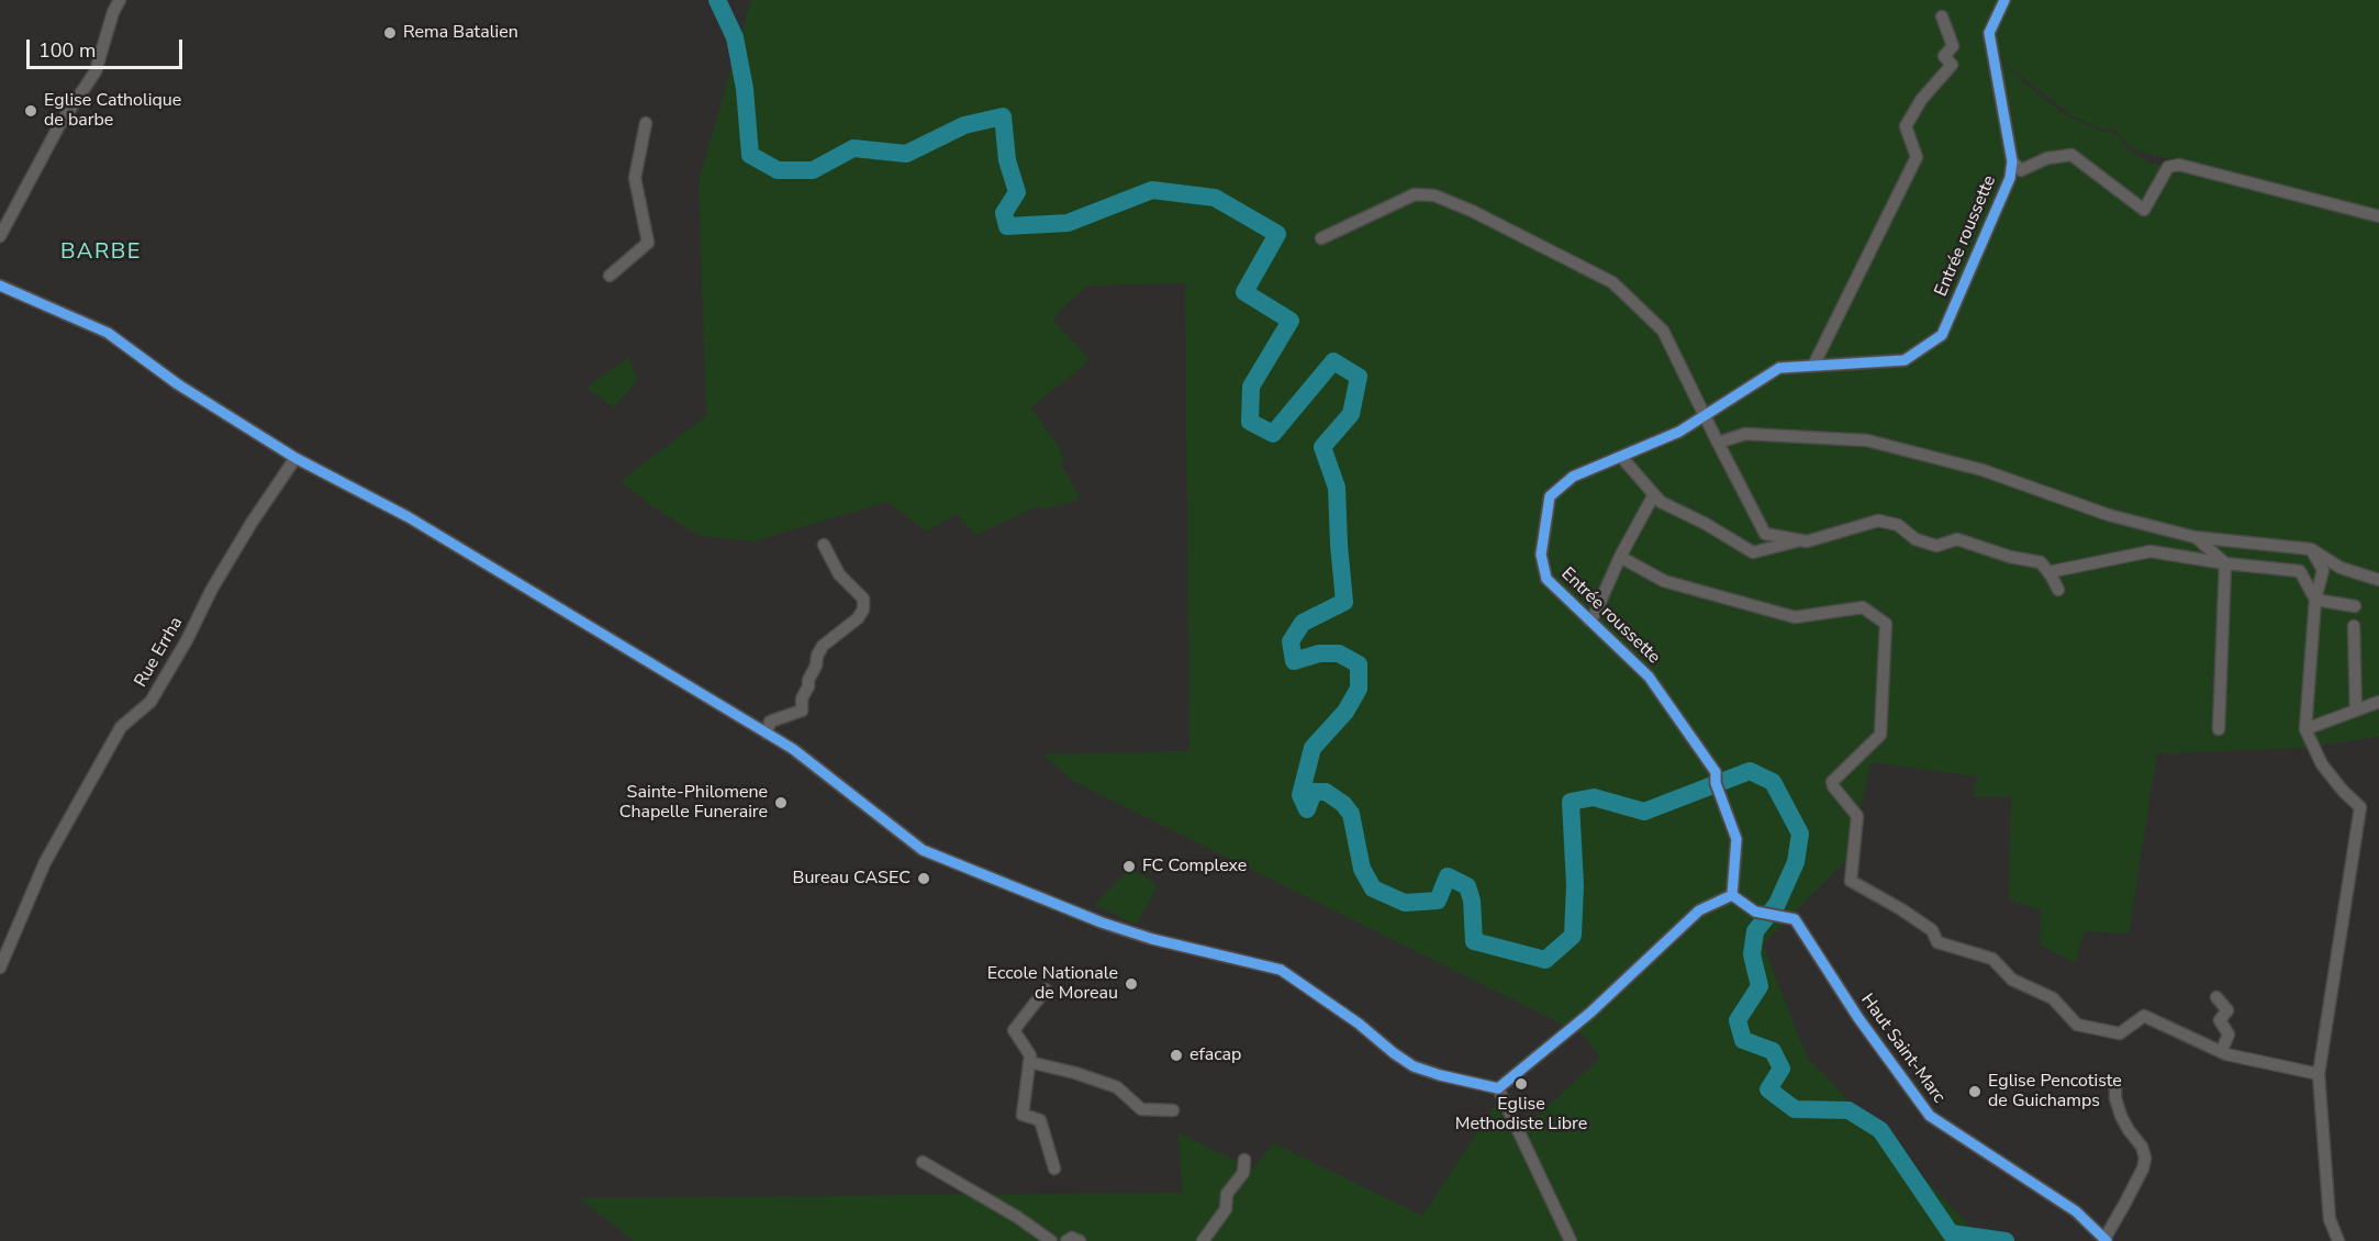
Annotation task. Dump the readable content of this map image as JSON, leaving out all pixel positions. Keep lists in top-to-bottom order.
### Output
{
  "streets": {
    "street": ["Entrée roussette", "Rue Errha", "Haut Saint-Marc"]
  },
  "crossings": [
    ["Entrée roussette", "Haut Saint-Marc"]
  ],
  "districts": ["BARBE"],
  "places": [
    "Rema Batalien",
    "Eglise Catholique de barbe",
    "Sainte-Philomene Chapelle Funeraire",
    "FC Complexe",
    "Bureau CASEC",
    "Eccole Nationale de Moreau",
    "efacap",
    "Eglise Methodiste Libre",
    "Eglise Pencotiste de Guichamps"
  ],
  "scale_bar": "100 m"
}
